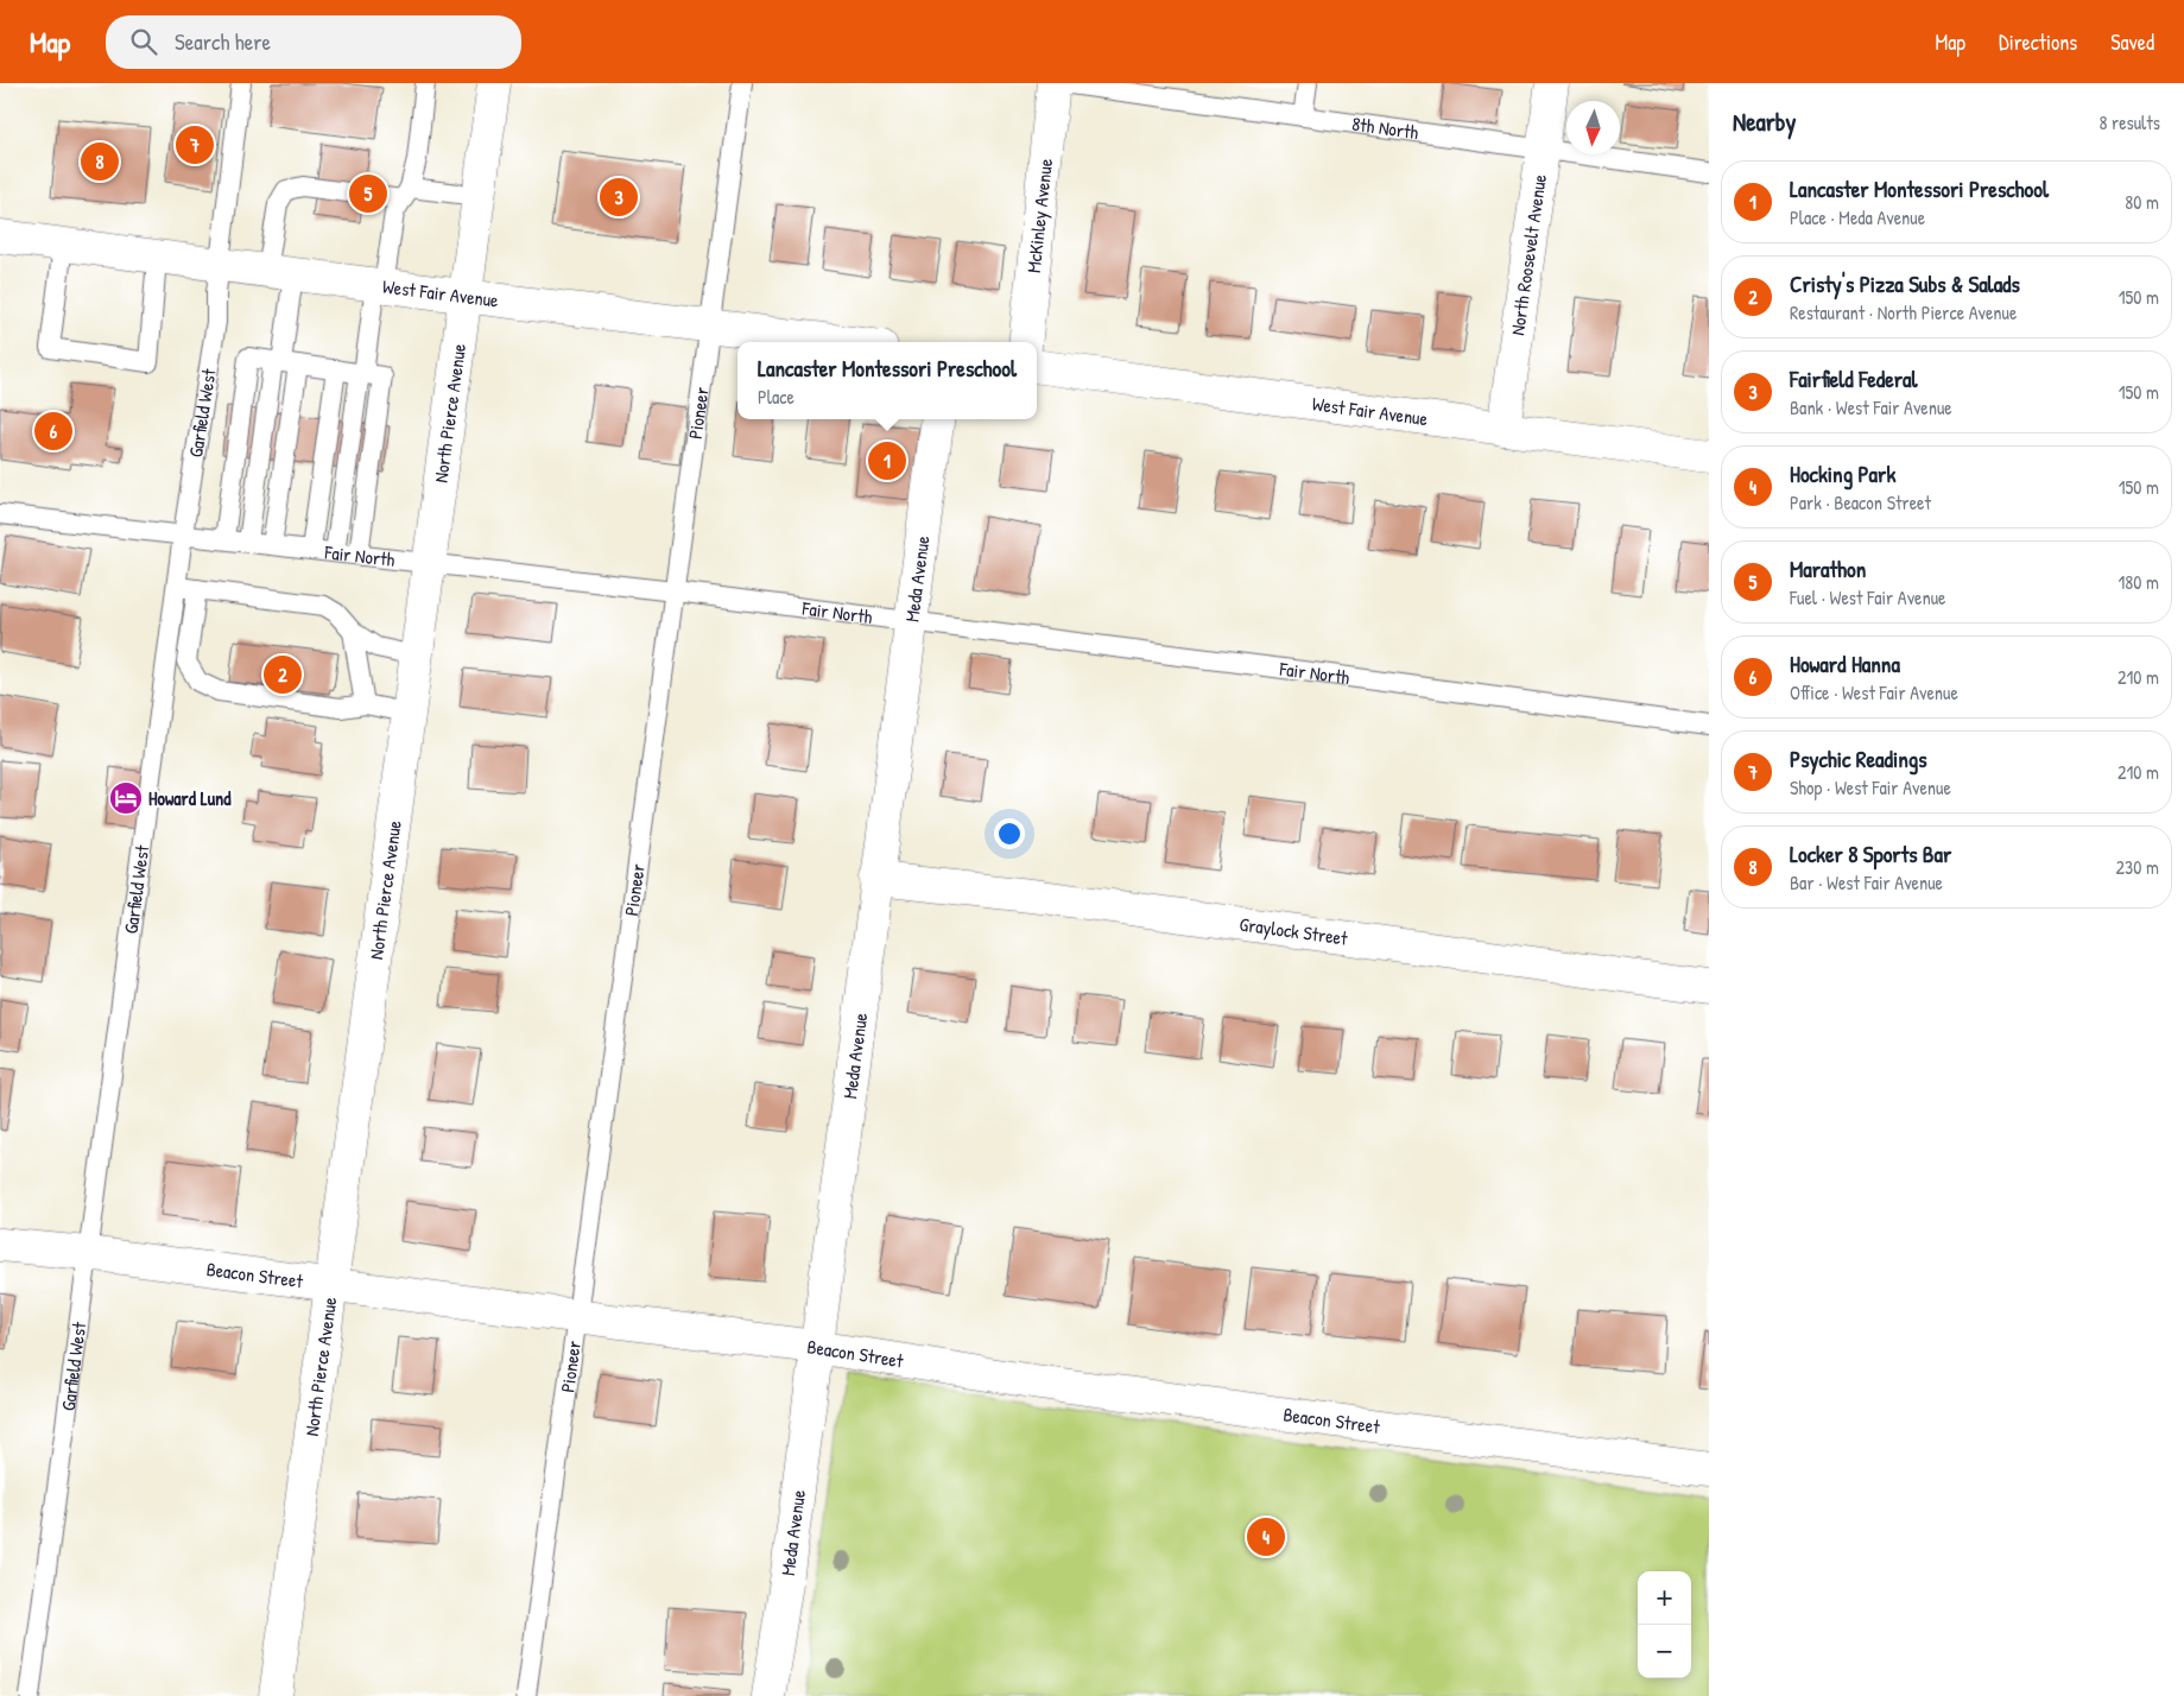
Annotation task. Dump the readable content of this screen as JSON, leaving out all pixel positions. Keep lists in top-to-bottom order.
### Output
{
  "streets": {
    "street": [
      "McKinley Avenue",
      "North Roosevelt Avenue",
      "West Fair Avenue",
      "North Pierce Avenue",
      "Meda Avenue",
      "Graylock Street",
      "Beacon Street"
    ],
    "lane": [
      "8th North",
      "Pioneer",
      "Garfield West",
      "Fair North"
    ]
  },
  "crossings": [
    ["8th North", "North Roosevelt Avenue"],
    ["North Roosevelt Avenue", "West Fair Avenue"],
    ["West Fair Avenue", "Pioneer"],
    ["West Fair Avenue", "Garfield West"],
    ["West Fair Avenue", "North Pierce Avenue"],
    ["Pioneer", "Fair North"],
    ["Pioneer", "Beacon Street"],
    ["Garfield West", "Fair North"],
    ["Garfield West", "Beacon Street"],
    ["North Pierce Avenue", "Fair North"],
    ["North Pierce Avenue", "Beacon Street"],
    ["Fair North", "Meda Avenue"],
    ["Meda Avenue", "Graylock Street"],
    ["Meda Avenue", "Beacon Street"]
  ],
  "places": {
    "hotel": ["Howard Lund"]
  },
  "north": "bottom",
  "page": {
    "header": "Map",
    "search": "Search here",
    "nav": ["Map", "Directions", "Saved"],
    "heading": ["Nearby", "8 results"],
    "pins": [
      "7",
      "8",
      "5",
      "3",
      "6",
      "1",
      "2",
      "4"
    ],
    "list": [
      {
        "mark": "1",
        "name": "Lancaster Montessori Preschool",
        "note": "Place · Meda Avenue",
        "value": "80 m"
      },
      {
        "mark": "2",
        "name": "Cristy's Pizza Subs & Salads",
        "note": "Restaurant · North Pierce Avenue",
        "value": "150 m"
      },
      {
        "mark": "3",
        "name": "Fairfield Federal",
        "note": "Bank · West Fair Avenue",
        "value": "150 m"
      },
      {
        "mark": "4",
        "name": "Hocking Park",
        "note": "Park · Beacon Street",
        "value": "150 m"
      },
      {
        "mark": "5",
        "name": "Marathon",
        "note": "Fuel · West Fair Avenue",
        "value": "180 m"
      },
      {
        "mark": "6",
        "name": "Howard Hanna",
        "note": "Office · West Fair Avenue",
        "value": "210 m"
      },
      {
        "mark": "7",
        "name": "Psychic Readings",
        "note": "Shop · West Fair Avenue",
        "value": "210 m"
      },
      {
        "mark": "8",
        "name": "Locker 8 Sports Bar",
        "note": "Bar · West Fair Avenue",
        "value": "230 m"
      }
    ],
    "popup": ["Lancaster Montessori Preschool", "Place"],
    "map_buttons": ["+", "−"]
  }
}
